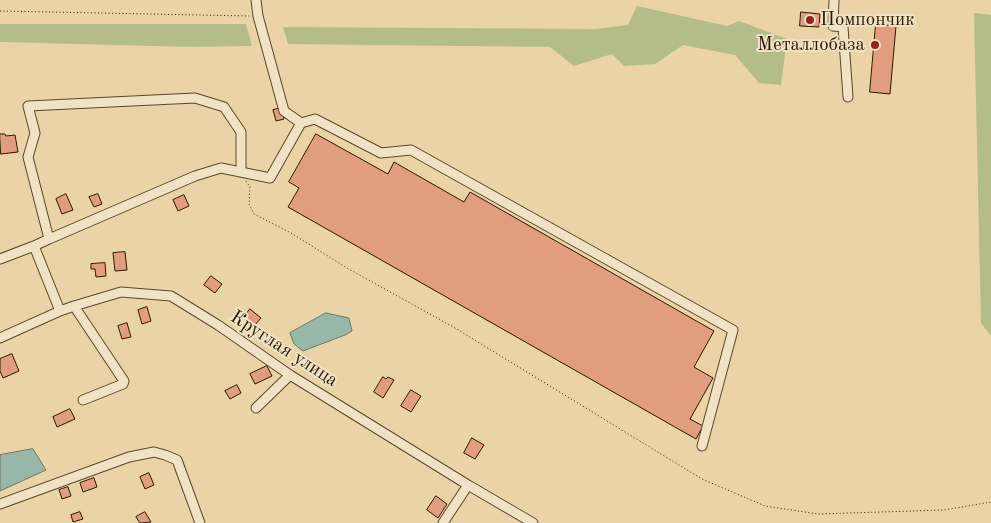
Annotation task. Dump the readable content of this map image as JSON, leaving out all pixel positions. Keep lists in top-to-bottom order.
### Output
{
  "streets": {
    "street": ["Круглая улица"]
  },
  "places": ["Помпончик", "Металлобаза"]
}
